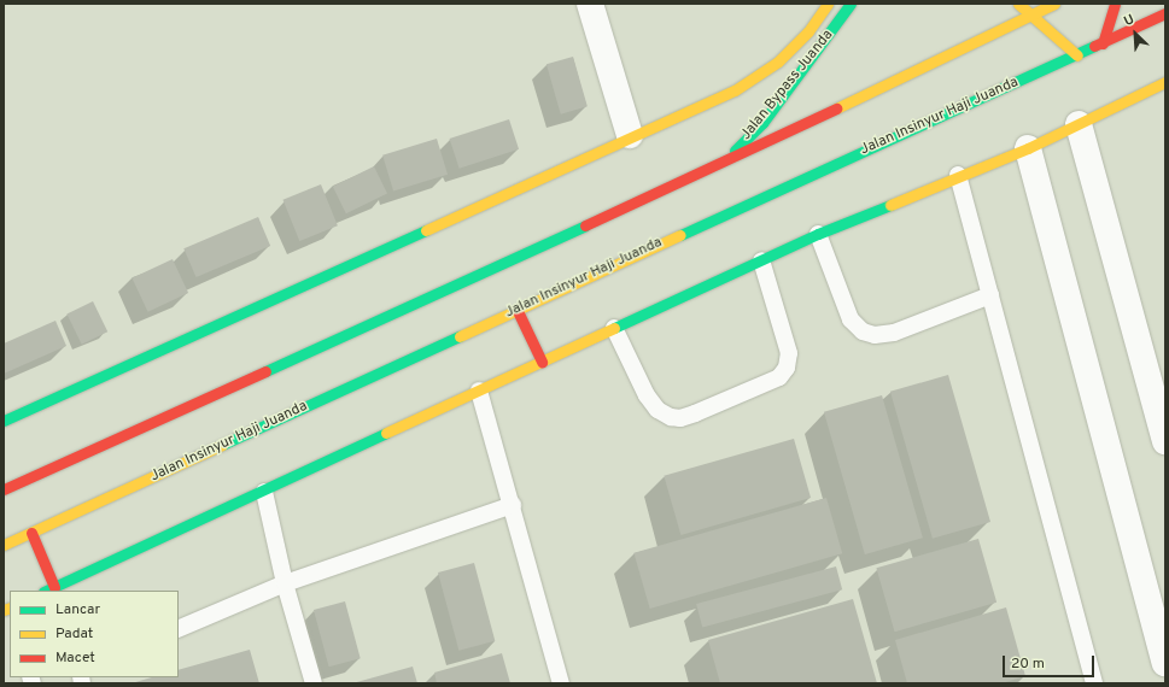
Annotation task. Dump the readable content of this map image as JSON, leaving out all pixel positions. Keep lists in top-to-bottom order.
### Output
{
  "streets": {
    "main road": ["Jalan Bypass Juanda", "Jalan Insinyur Haji Juanda"]
  },
  "legend": ["Lancar", "Padat", "Macet"],
  "scale_bar": "20 m",
  "north": "top left"
}
